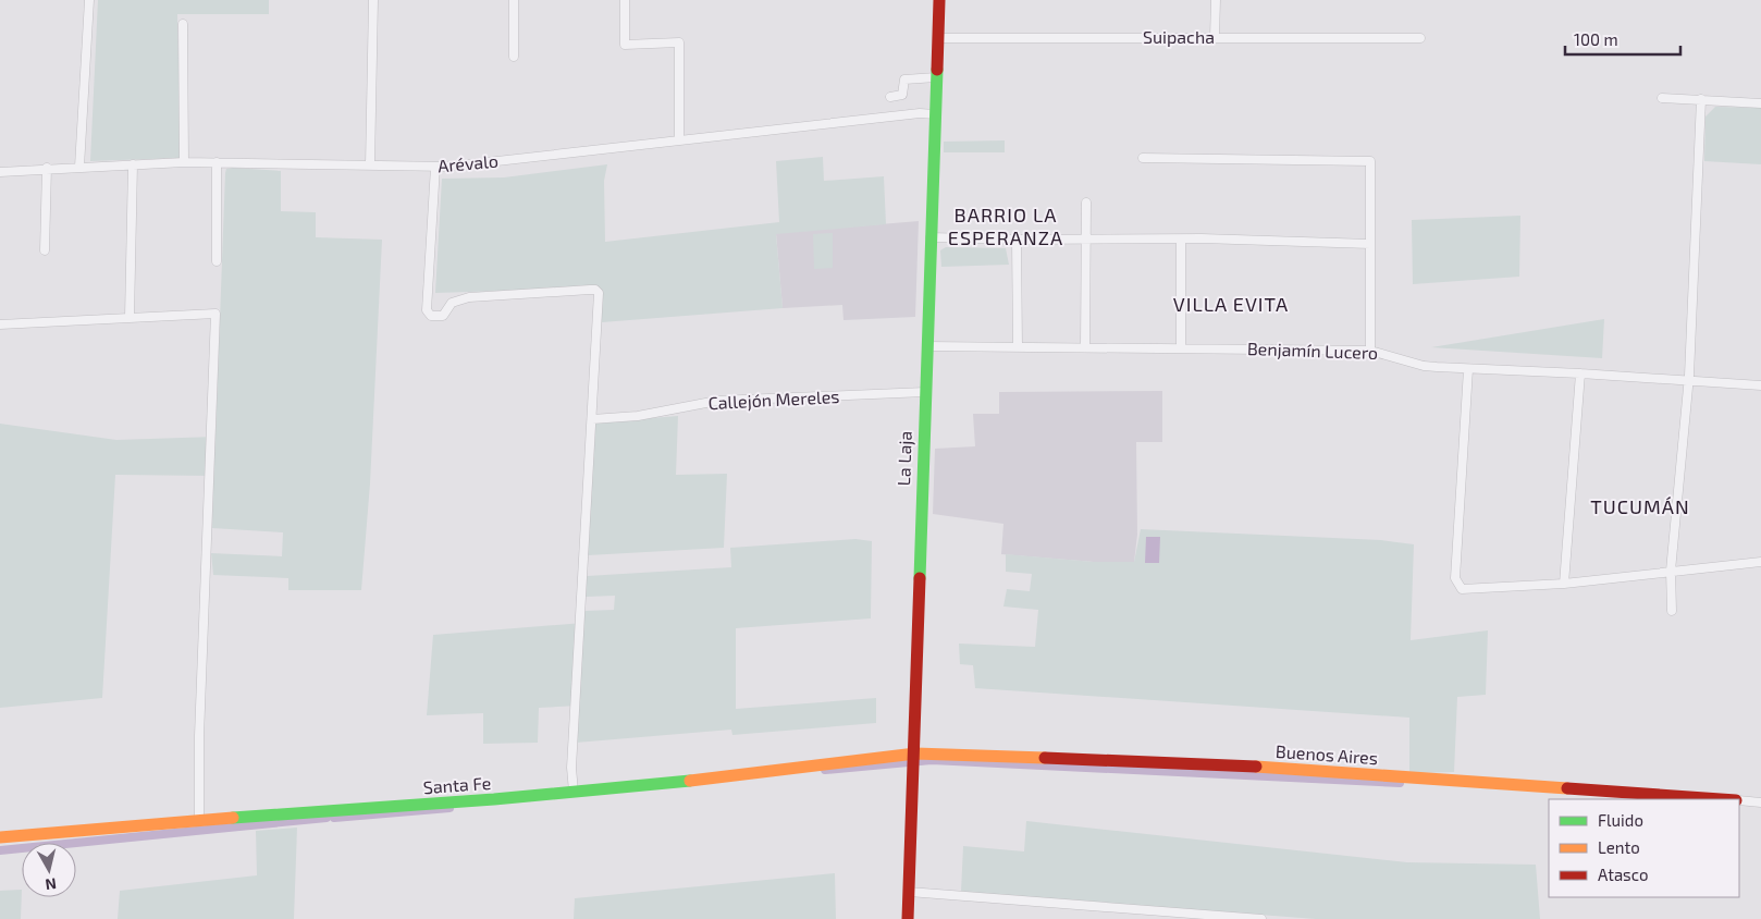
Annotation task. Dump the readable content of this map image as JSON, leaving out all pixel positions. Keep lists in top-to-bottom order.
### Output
{
  "streets": {
    "street": [
      "Suipacha",
      "Arévalo",
      "Benjamín Lucero",
      "Callejón Mereles",
      "La Laja",
      "Buenos Aires",
      "Santa Fe"
    ]
  },
  "crossings": [
    ["Suipacha", "La Laja"],
    ["Arévalo", "La Laja"],
    ["Benjamín Lucero", "La Laja"],
    ["Callejón Mereles", "La Laja"],
    ["La Laja", "Buenos Aires"],
    ["La Laja", "Santa Fe"],
    ["Buenos Aires", "Santa Fe"]
  ],
  "districts": ["BARRIO LA ESPERANZA", "VILLA EVITA", "TUCUMÁN"],
  "legend": ["Fluido", "Lento", "Atasco"],
  "scale_bar": "100 m",
  "north": "bottom"
}
